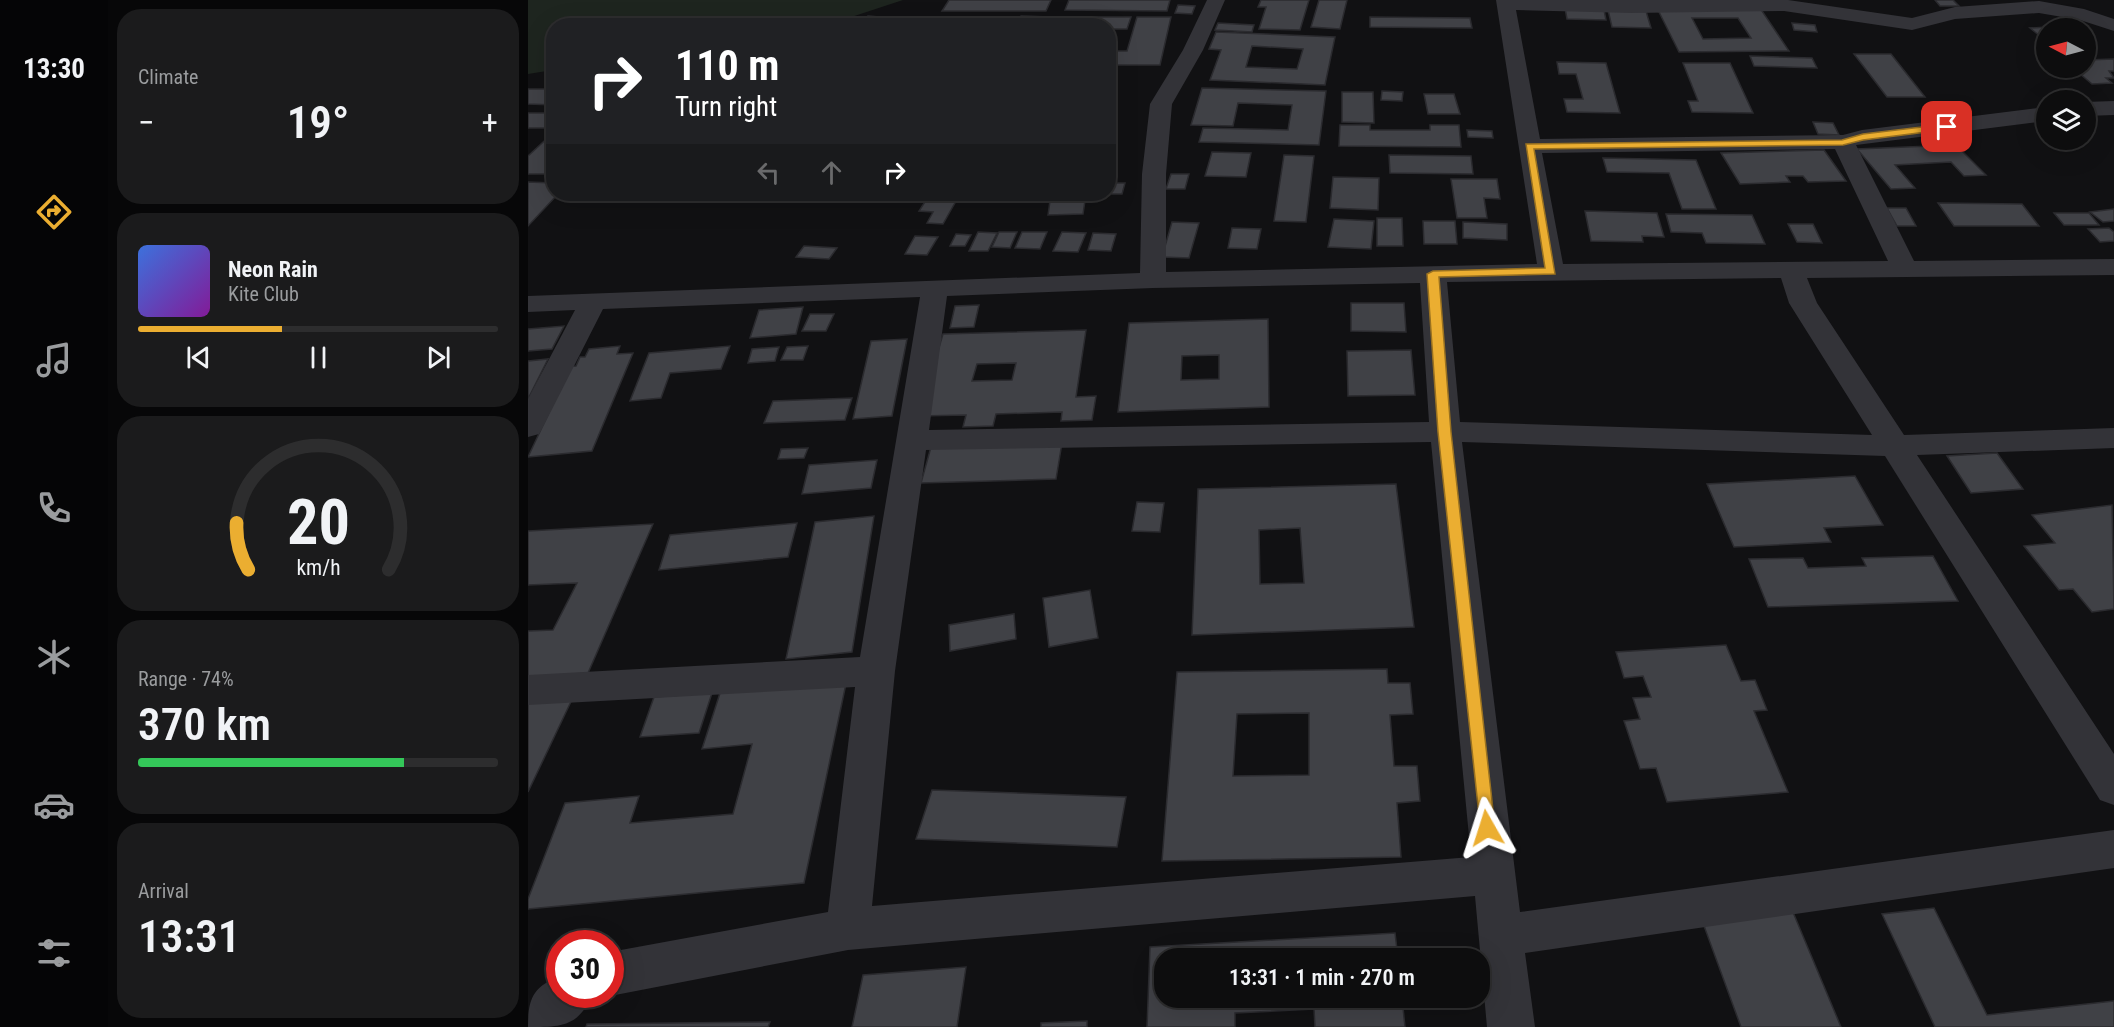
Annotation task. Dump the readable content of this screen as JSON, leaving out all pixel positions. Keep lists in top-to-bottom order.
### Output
{
  "north": "left",
  "page": {
    "tabs": "13:30",
    "tile": [
      "Climate",
      ["Range · 74%", "370 km"],
      ["Arrival", "13:31"]
    ],
    "turn": ["110 m", "Turn right"],
    "heat": ["−", "19°", "+"],
    "song": ["Neon Rain", "Kite Club"],
    "limit": "30",
    "trip": "13:31 · 1 min · 270 m",
    "gauge": ["20", "km/h"]
  }
}
